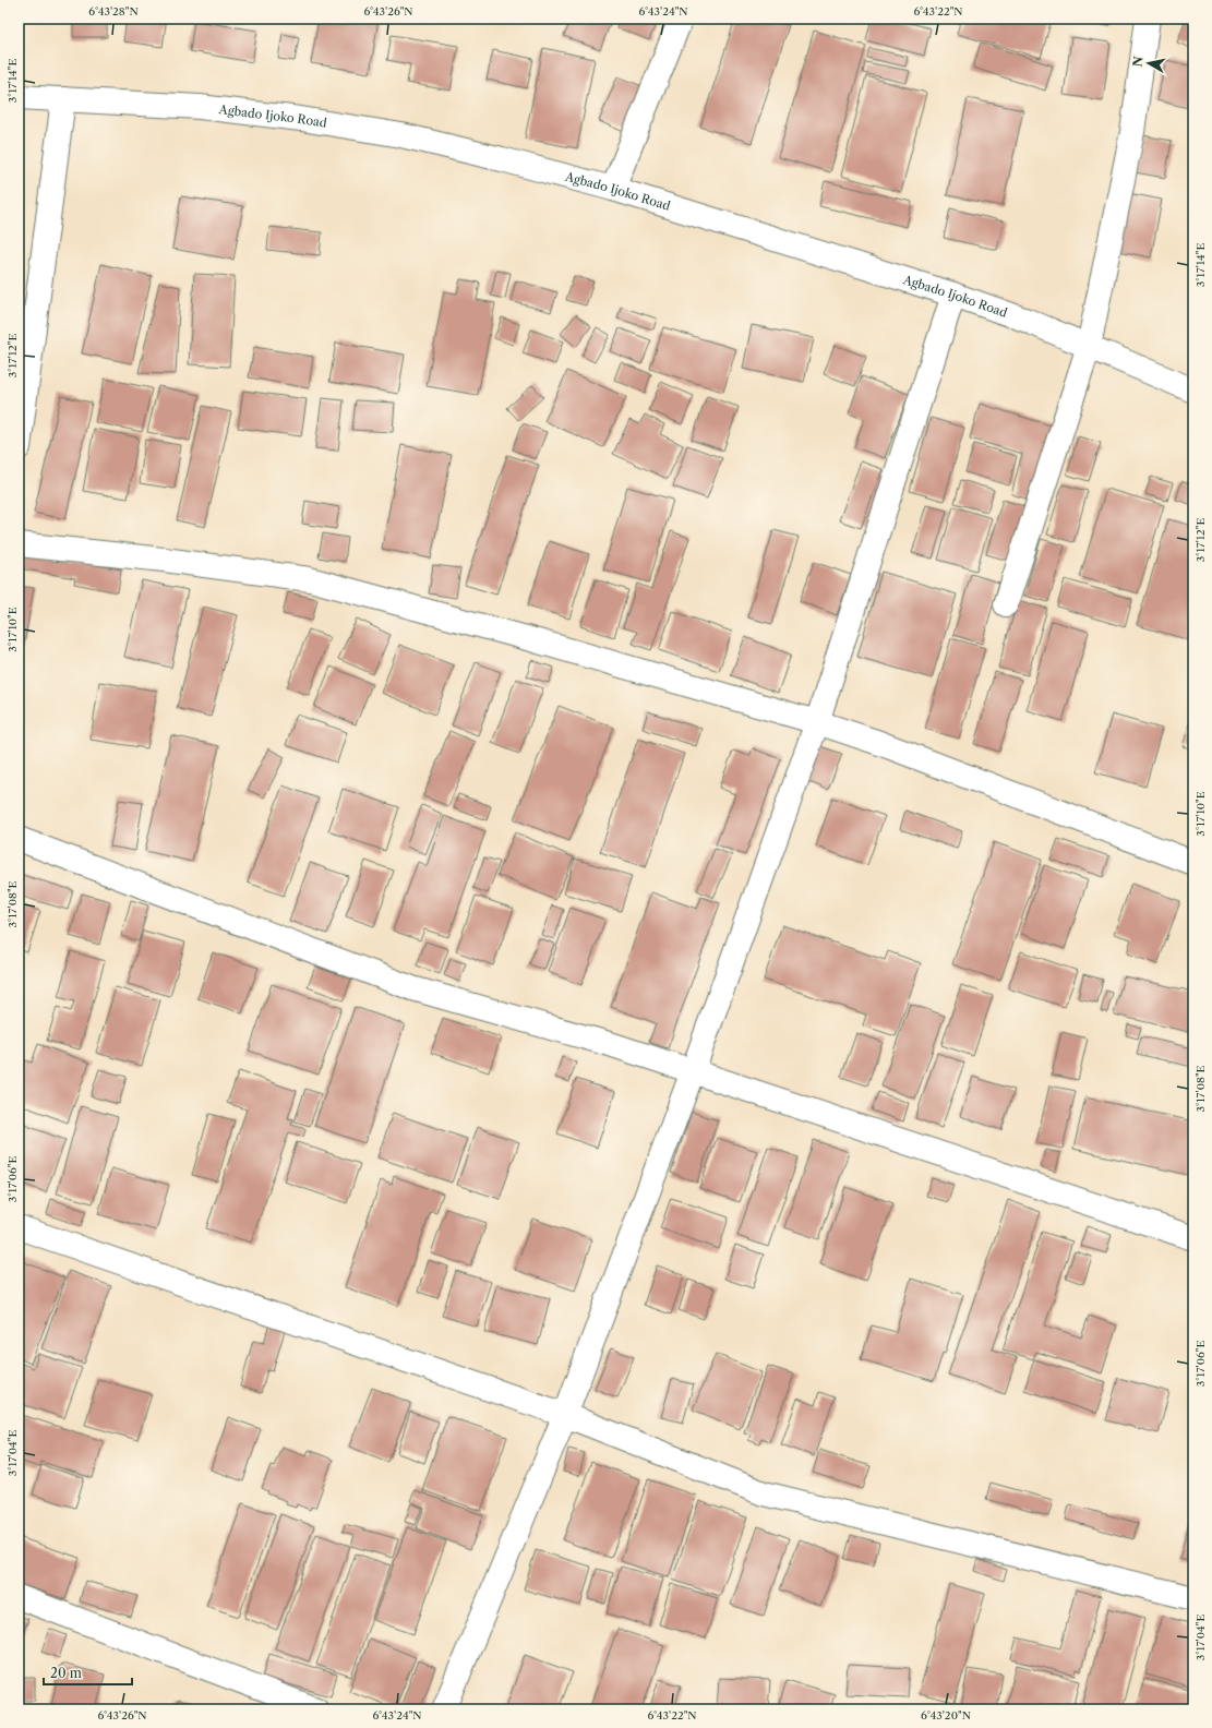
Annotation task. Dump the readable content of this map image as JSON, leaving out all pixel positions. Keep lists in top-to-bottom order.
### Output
{
  "streets": {
    "street": ["Agbado Ijoko Road"]
  },
  "scale_bar": "20 m",
  "north": "left",
  "coordinates": [
    "6°43'28\"N",
    "6°43'26\"N",
    "6°43'24\"N",
    "6°43'22\"N",
    "3°17'14\"E",
    "3°17'12\"E",
    "3°17'10\"E",
    "3°17'08\"E",
    "3°17'06\"E",
    "3°17'04\"E",
    "6°43'20\"N"
  ]
}
